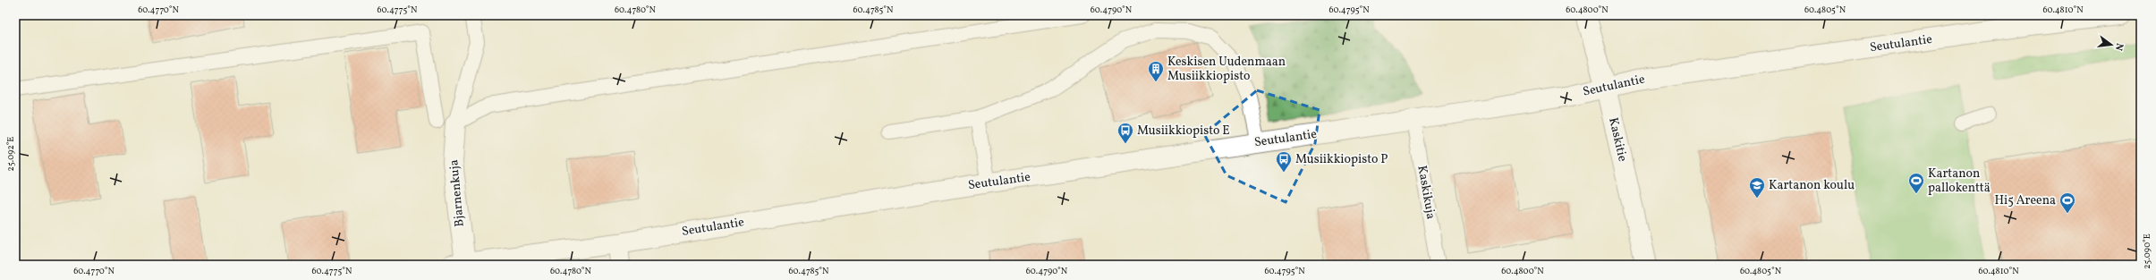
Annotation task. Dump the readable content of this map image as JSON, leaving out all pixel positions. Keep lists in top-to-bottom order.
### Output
{
  "streets": {
    "street": ["Seutulantie", "Kaskitie", "Bjarnenkuja"],
    "lane": ["Kaskikuja"]
  },
  "crossings": [
    ["Seutulantie", "Kaskitie"],
    ["Seutulantie", "Kaskikuja"],
    ["Seutulantie", "Bjarnenkuja"]
  ],
  "places": {
    "building": ["Keskisen Uudenmaan Musiikkiopisto"],
    "bus stop": ["Musiikkiopisto E", "Musiikkiopisto P"],
    "sports": ["Kartanon pallokenttä", "Hi5 Areena"],
    "school or university": ["Kartanon koulu"]
  },
  "north": "right",
  "coordinates": [
    "60.4770°N",
    "60.4775°N",
    "60.4780°N",
    "60.4785°N",
    "60.4790°N",
    "60.4795°N",
    "60.4800°N",
    "60.4805°N",
    "60.4810°N",
    "25.092°E",
    "25.090°E"
  ]
}
